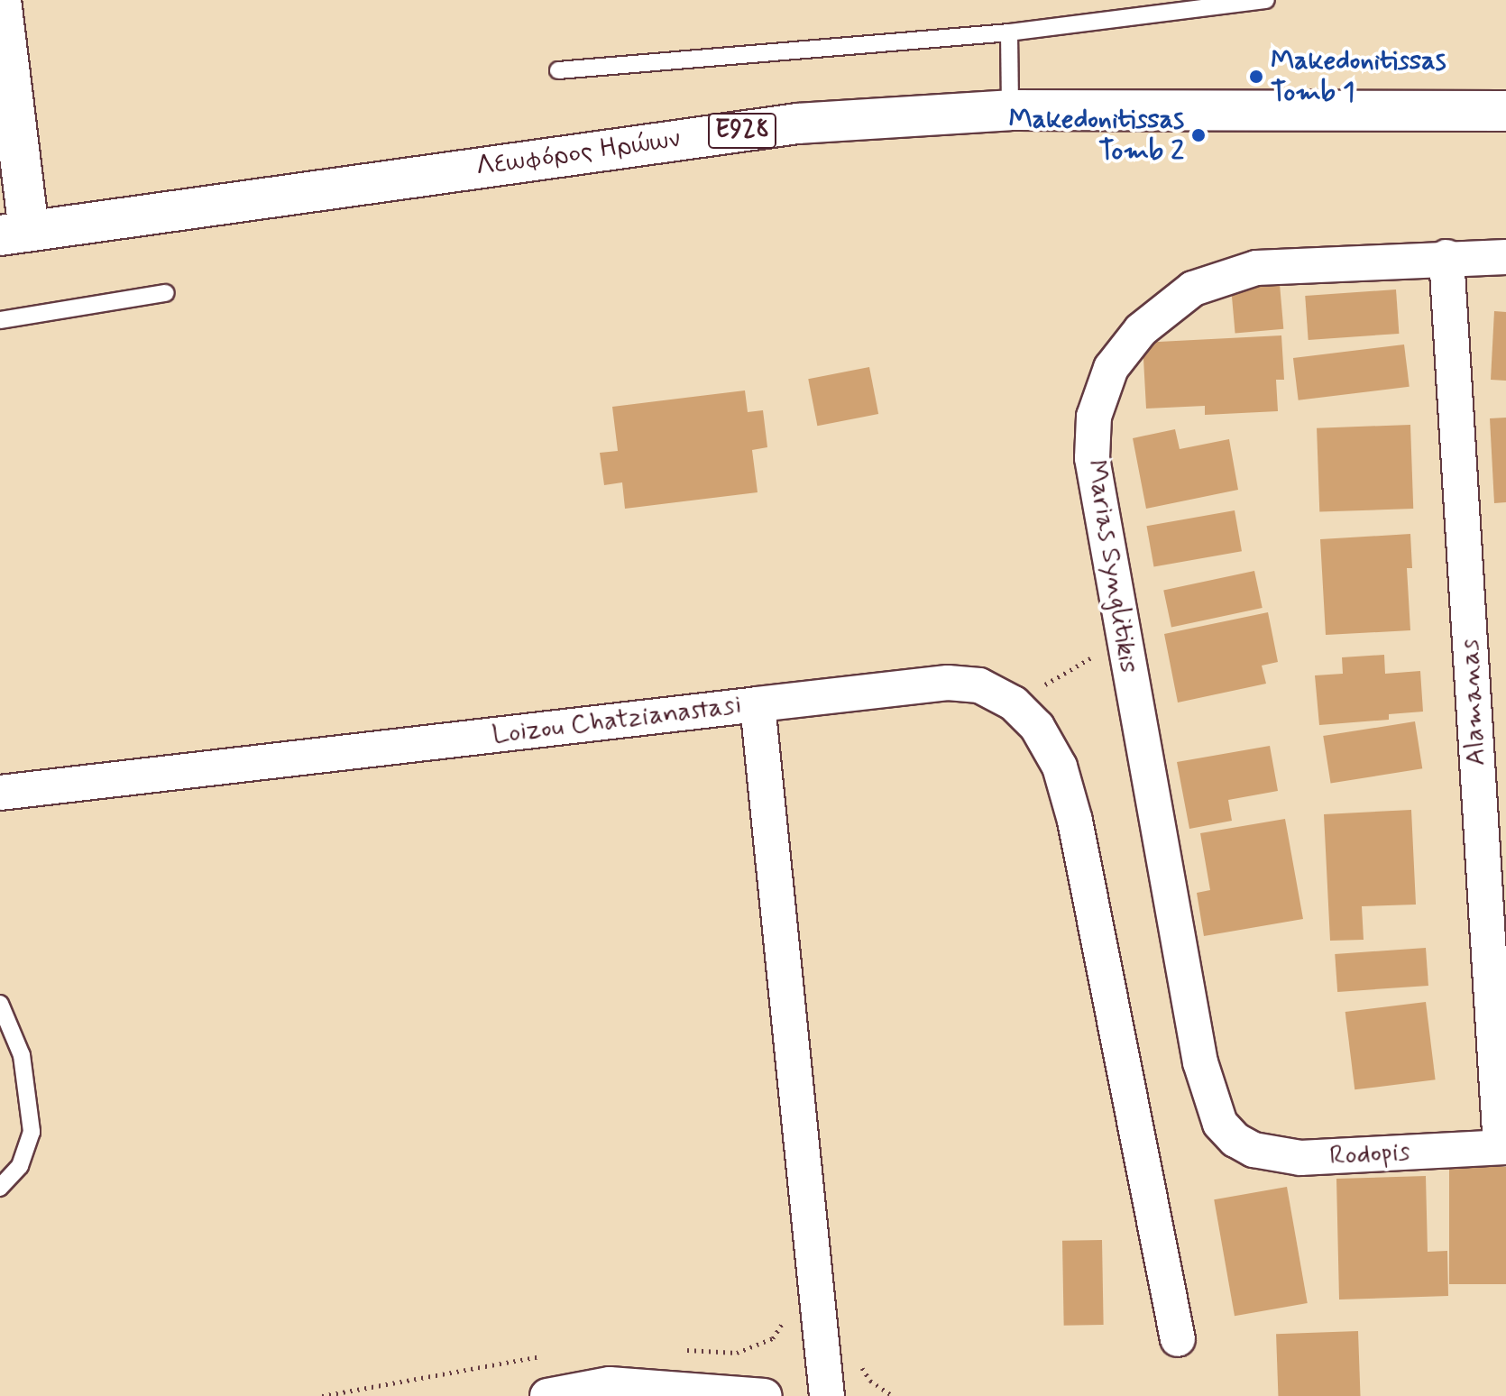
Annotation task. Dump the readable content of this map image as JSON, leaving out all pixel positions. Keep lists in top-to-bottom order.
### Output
{
  "streets": {
    "main road": ["E928", "Λεωφόρος Ηρώων"],
    "street": [
      "Marias Synglitikis",
      "Alamanas",
      "Loizou Chatzianastasi",
      "Rodopis"
    ]
  },
  "crossings": [
    ["Marias Synglitikis", "Alamanas"],
    ["Marias Synglitikis", "Rodopis"],
    ["Alamanas", "Rodopis"]
  ],
  "places": ["Makedonitissas Tomb 1", "Makedonitissas Tomb 2"]
}
